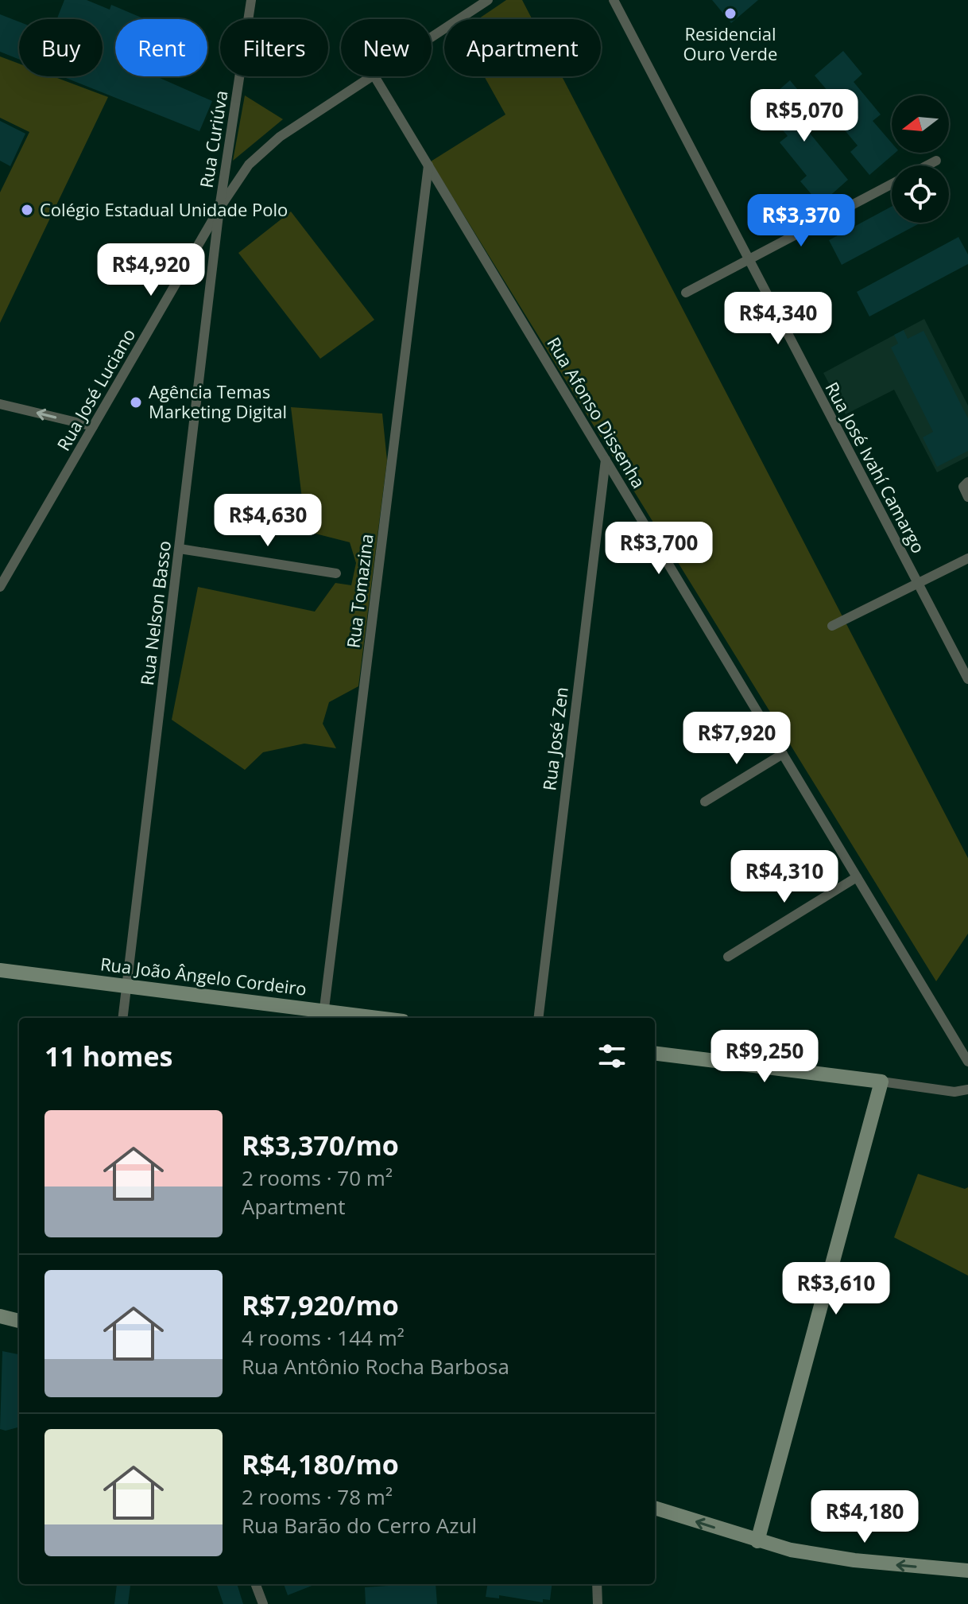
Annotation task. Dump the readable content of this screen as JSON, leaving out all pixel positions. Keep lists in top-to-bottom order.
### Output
{
  "streets": {
    "street": [
      "Rua Curiúva",
      "Rua José Luciano",
      "Rua Afonso Dissenha",
      "Rua José Ivahí Camargo",
      "Rua Tomazina",
      "Rua Nelson Basso",
      "Rua José Zen",
      "Rua João Ângelo Cordeiro"
    ]
  },
  "crossings": [
    ["Rua Curiúva", "Rua José Luciano"],
    ["Rua Curiúva", "Rua Nelson Basso"],
    ["Rua José Luciano", "Rua Nelson Basso"],
    ["Rua Afonso Dissenha", "Rua Tomazina"],
    ["Rua Afonso Dissenha", "Rua José Zen"],
    ["Rua Tomazina", "Rua João Ângelo Cordeiro"],
    ["Rua Nelson Basso", "Rua João Ângelo Cordeiro"]
  ],
  "places": ["Residencial Ouro Verde", "Colégio Estadual Unidade Polo", "Agência Temas Marketing Digital"],
  "north": "left",
  "page": {
    "chip": [
      "Buy",
      "Rent",
      "Filters",
      "New",
      "Apartment"
    ],
    "price": [
      "R$5,070",
      "R$3,370",
      "R$4,920",
      "R$4,340",
      "R$4,630",
      "R$3,700",
      "R$7,920",
      "R$4,310",
      "R$9,250",
      "R$3,610",
      "R$4,180"
    ],
    "heading": "11 homes",
    "list": [
      {
        "name": "R$3,370/mo",
        "note": "2 rooms · 70 m² · Apartment"
      },
      {
        "name": "R$7,920/mo",
        "note": "4 rooms · 144 m² · Rua Antônio Rocha Barbosa"
      },
      {
        "name": "R$4,180/mo",
        "note": "2 rooms · 78 m² · Rua Barão do Cerro Azul"
      }
    ]
  }
}
